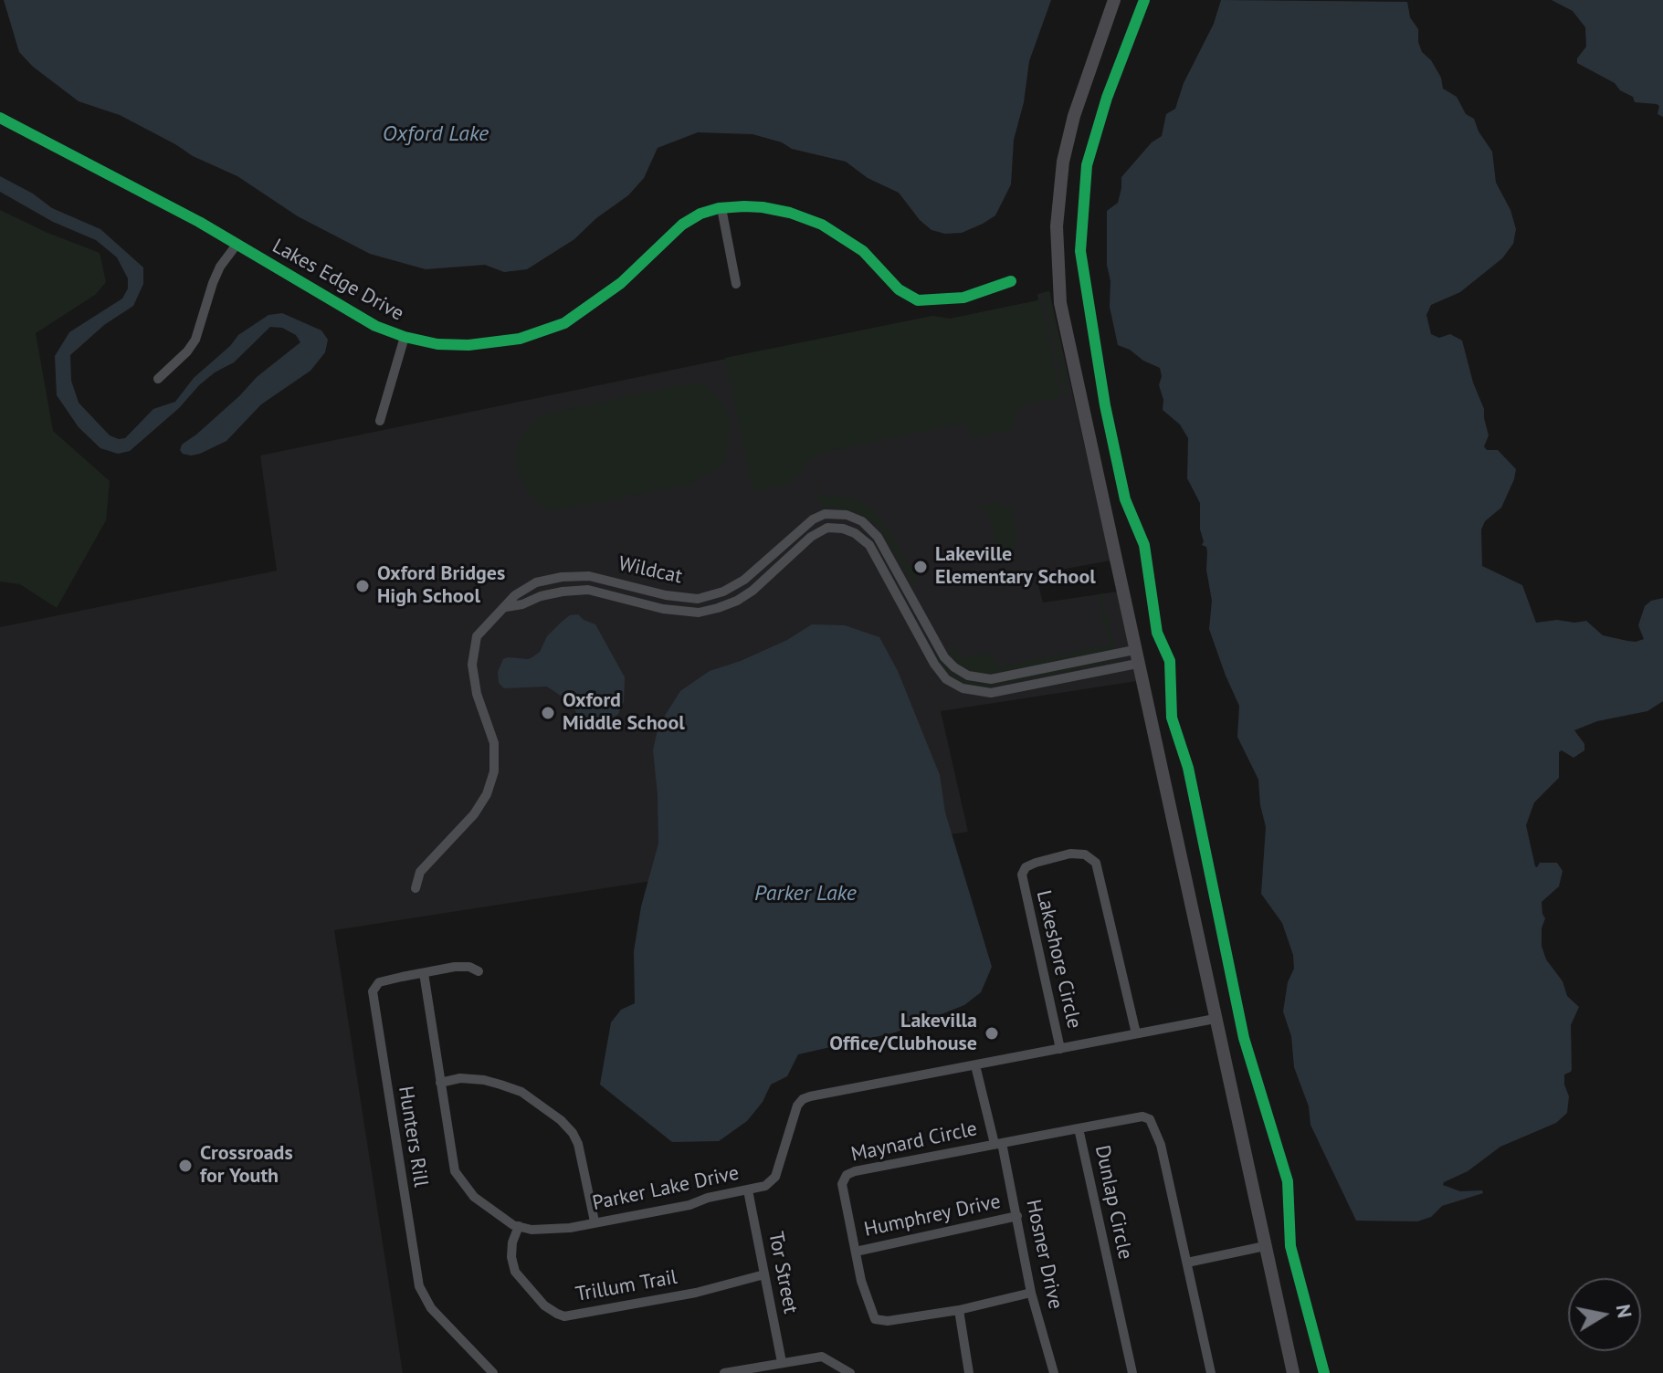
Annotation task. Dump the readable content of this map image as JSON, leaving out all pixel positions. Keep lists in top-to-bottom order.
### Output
{
  "streets": {
    "street": [
      "Lakes Edge Drive",
      "Wildcat",
      "Lakeshore Circle",
      "Hunters Rill",
      "Maynard Circle",
      "Parker Lake Drive",
      "Dunlap Circle",
      "Humphrey Drive",
      "Hosner Drive",
      "Tor Street",
      "Trillum Trail"
    ]
  },
  "crossings": [
    ["Lakeshore Circle", "Parker Lake Drive"],
    ["Hunters Rill", "Parker Lake Drive"],
    ["Maynard Circle", "Dunlap Circle"],
    ["Maynard Circle", "Humphrey Drive"],
    ["Maynard Circle", "Hosner Drive"],
    ["Parker Lake Drive", "Hosner Drive"],
    ["Parker Lake Drive", "Tor Street"],
    ["Parker Lake Drive", "Trillum Trail"],
    ["Humphrey Drive", "Hosner Drive"],
    ["Tor Street", "Trillum Trail"]
  ],
  "water": ["Oxford Lake", "Parker Lake"],
  "places": [
    "Lakeville Elementary School",
    "Oxford Bridges High School",
    "Oxford Middle School",
    "Lakevilla Office/Clubhouse",
    "Crossroads for Youth"
  ],
  "north": "right"
}
